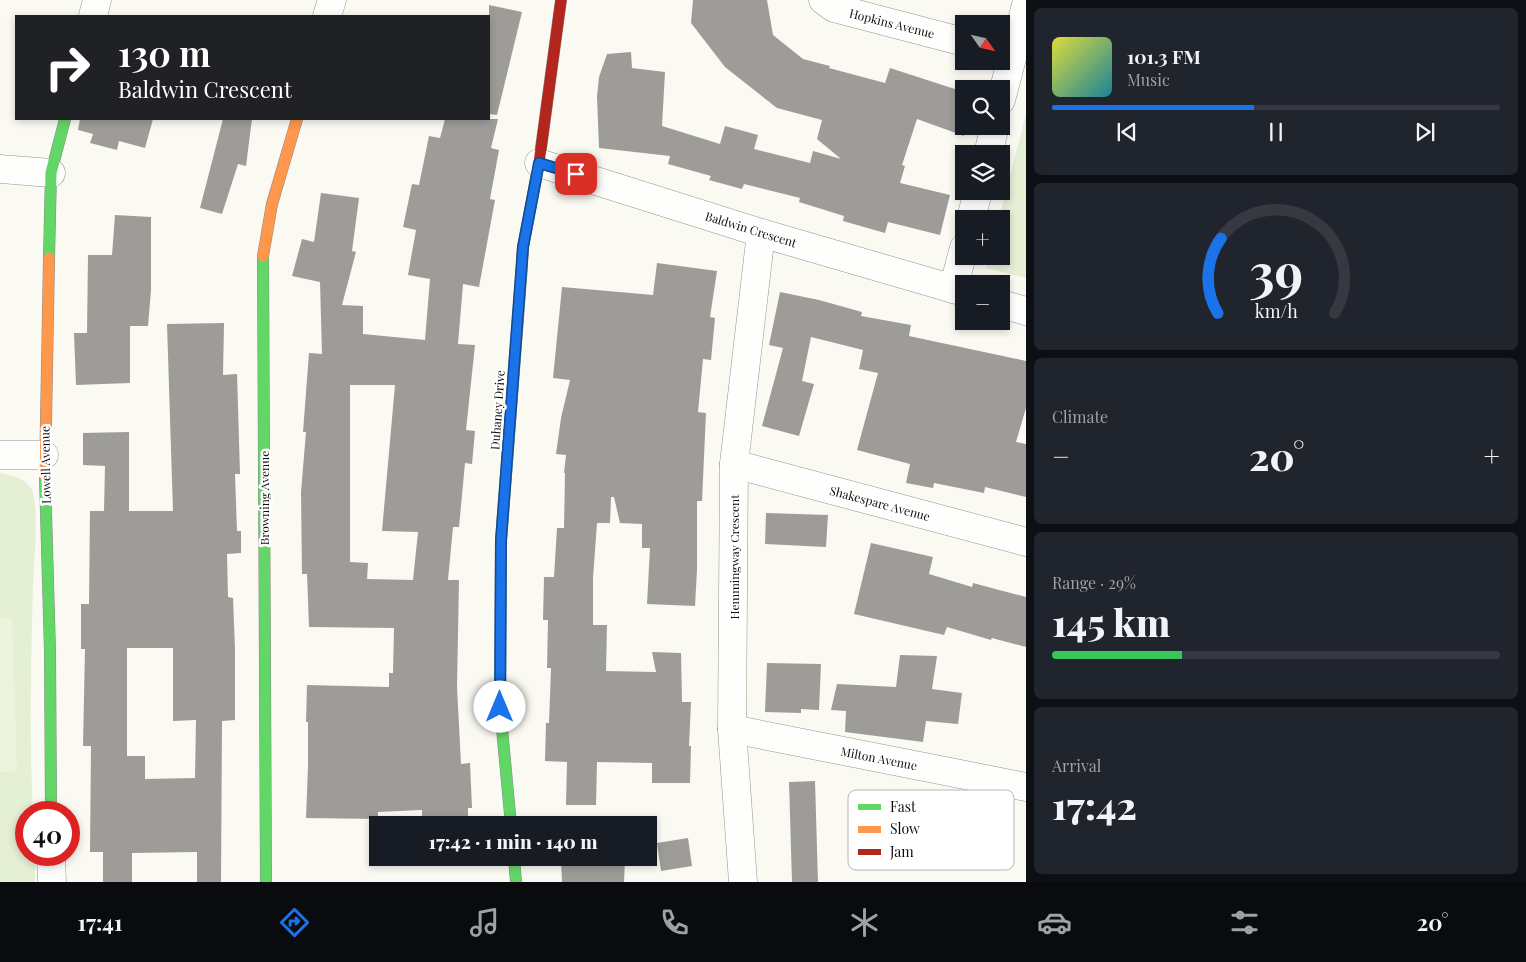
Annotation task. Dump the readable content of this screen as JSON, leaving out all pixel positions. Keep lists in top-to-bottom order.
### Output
{
  "streets": {
    "street": [
      "Hopkins Avenue",
      "Baldwin Crescent",
      "Duhaney Drive",
      "Lowell Avenue",
      "Browning Avenue",
      "Shakespare Avenue",
      "Hemmingway Crescent",
      "Milton Avenue"
    ]
  },
  "crossings": [
    ["Baldwin Crescent", "Duhaney Drive"],
    ["Baldwin Crescent", "Hemmingway Crescent"],
    ["Shakespare Avenue", "Hemmingway Crescent"],
    ["Hemmingway Crescent", "Milton Avenue"]
  ],
  "legend": ["Fast", "Slow", "Jam"],
  "north": "bottom right",
  "page": {
    "map_buttons": ["+", "−"],
    "turn": ["130 m", "Baldwin Crescent"],
    "song": ["101.3 FM", "Music"],
    "tile": [
      "Climate",
      ["Range · 29%", "145 km"],
      ["Arrival", "17:42"]
    ],
    "heat": ["−", "20°", "+"],
    "limit": "40",
    "trip": "17:42 · 1 min · 140 m",
    "tabs": ["17:41", "20°"],
    "gauge": ["39", "km/h"]
  }
}
